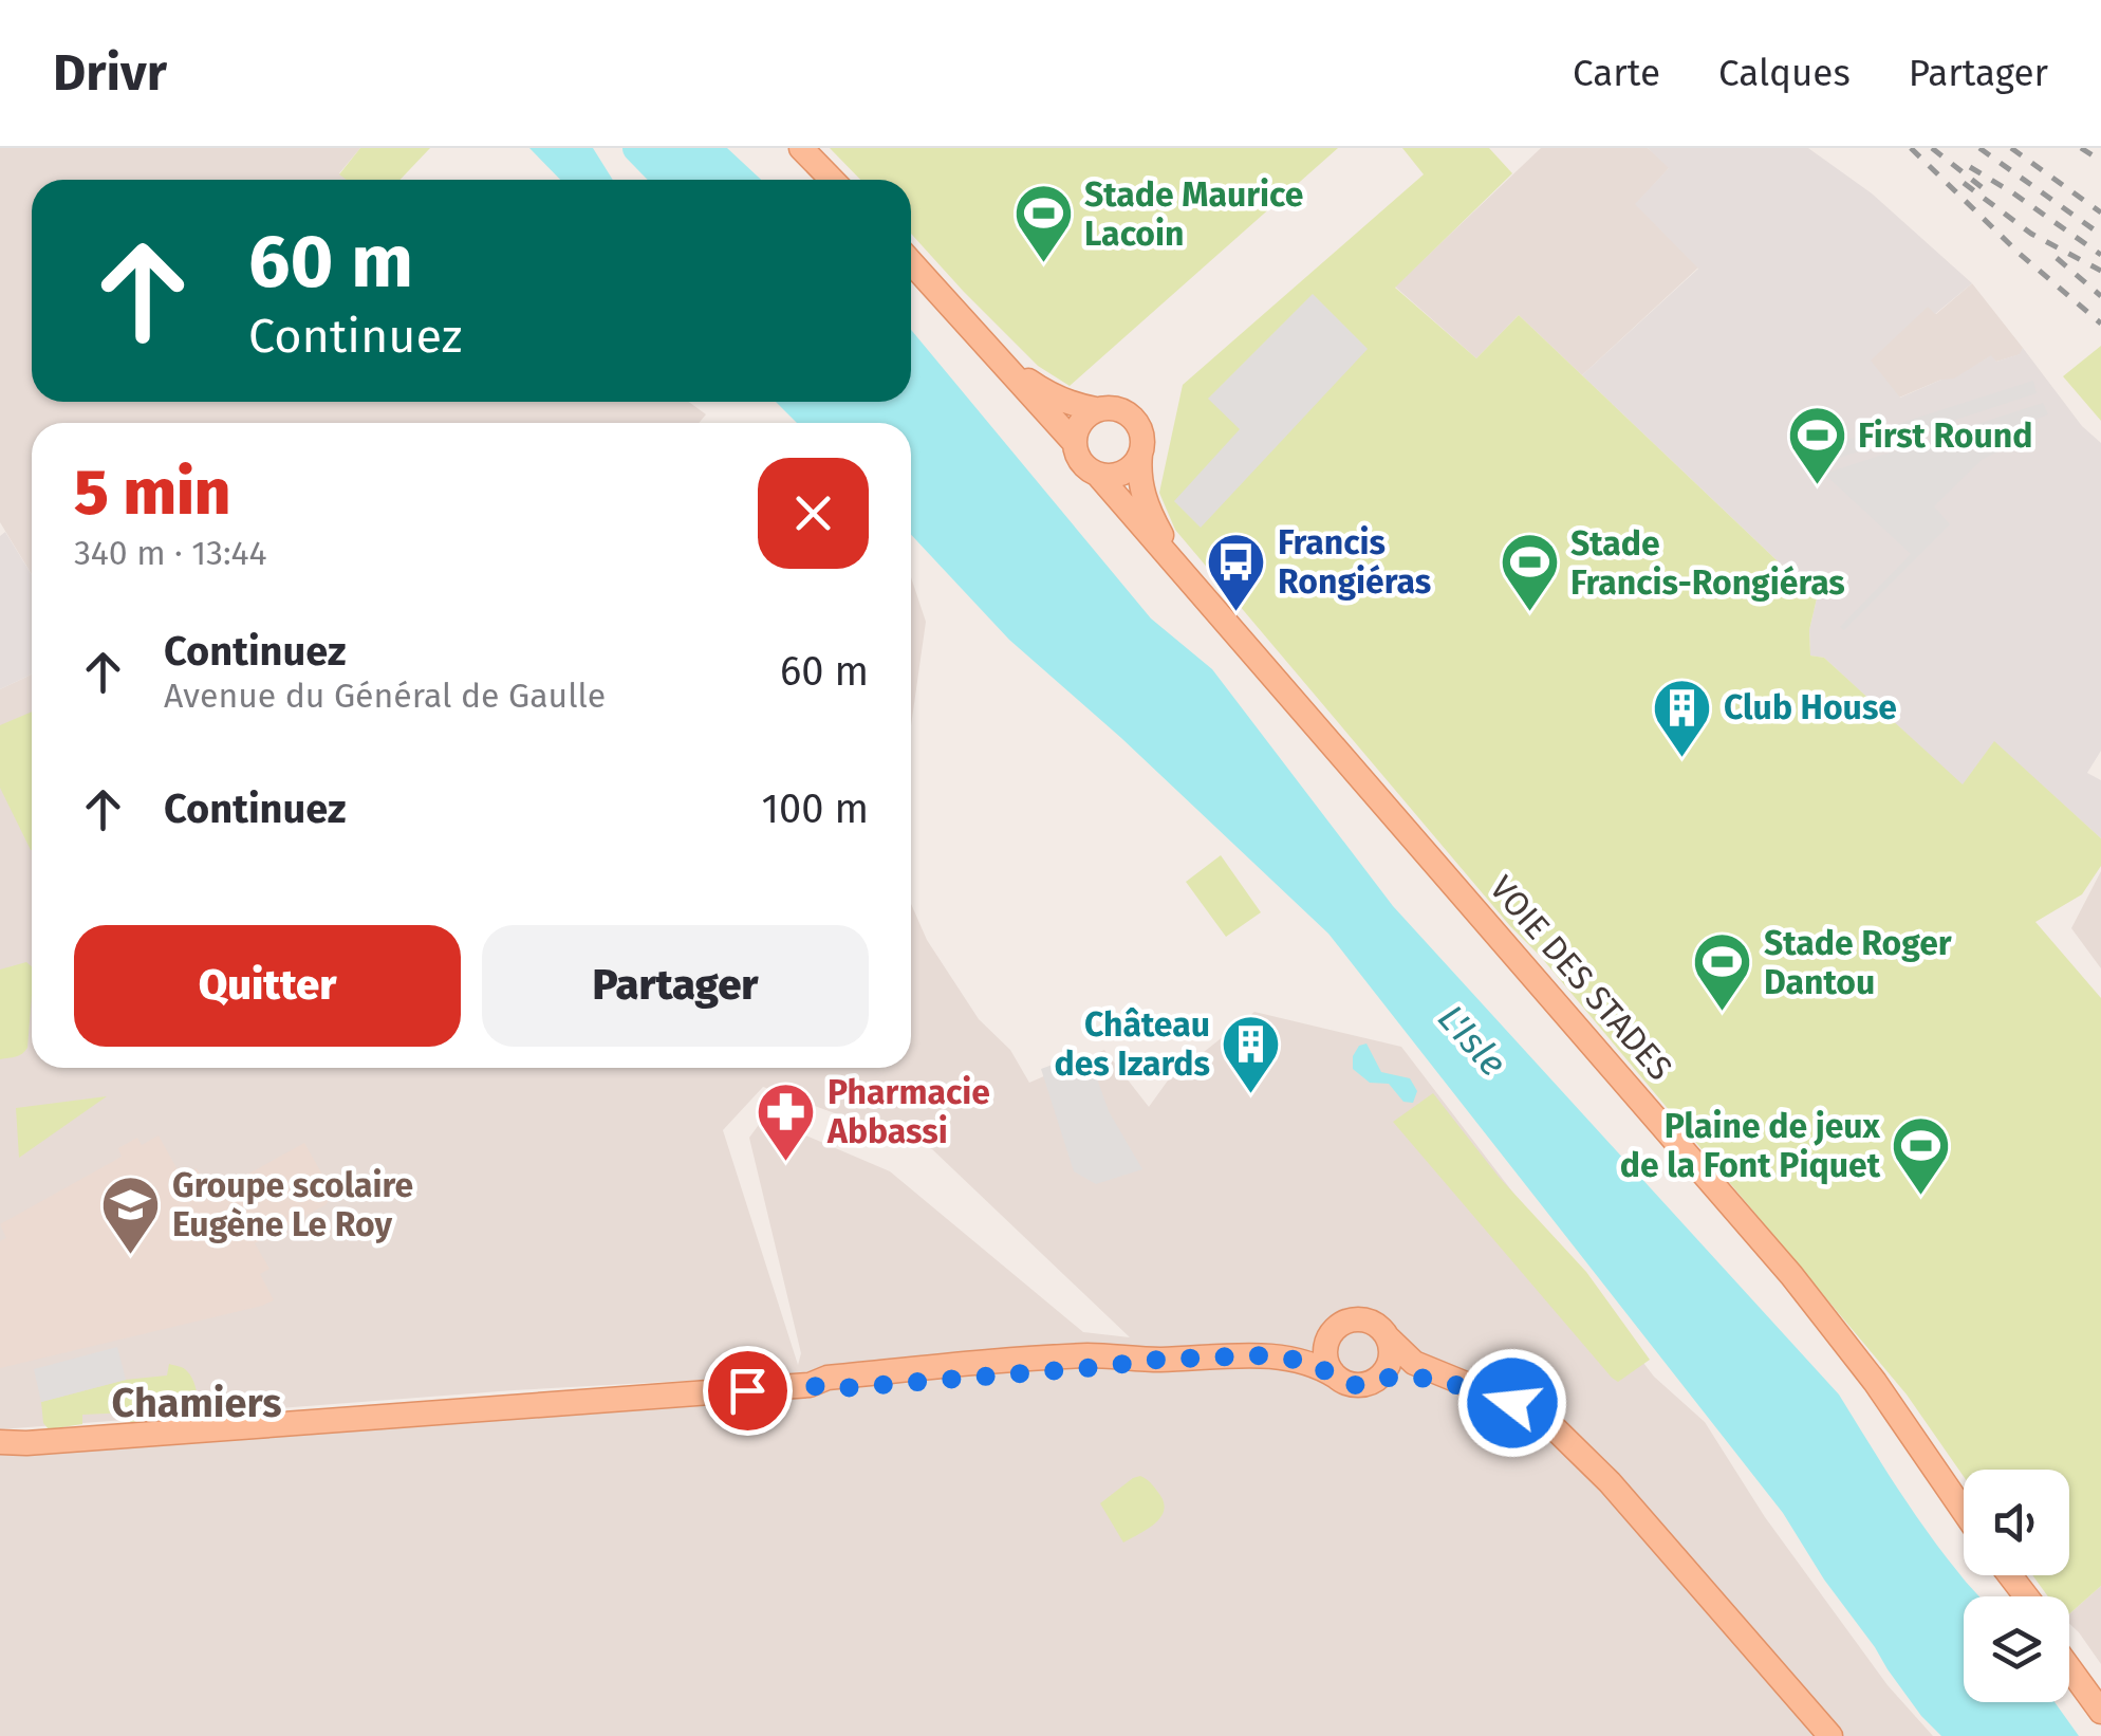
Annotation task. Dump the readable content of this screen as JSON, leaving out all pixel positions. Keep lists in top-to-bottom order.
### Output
{
  "streets": {
    "main road": ["VOIE DES STADES"]
  },
  "districts": ["Chamiers"],
  "water": ["L'Isle"],
  "places": {
    "sports": [
      "Stade Maurice Lacoin",
      "First Round",
      "Stade Francis-Rongiéras",
      "Stade Roger Dantou",
      "Plaine de jeux de la Font Piquet"
    ],
    "bus stop": ["Francis Rongiéras"],
    "building": ["Club House", "Château des Izards"],
    "pharmacy": ["Pharmacie Abbassi"],
    "school or university": ["Groupe scolaire Eugène Le Roy"]
  },
  "page": {
    "header": "Drivr",
    "nav": ["Carte", "Calques", "Partager"],
    "turn": ["60 m", "Continuez"],
    "heading": ["5 min", "340 m · 13:44"],
    "list": [
      {
        "name": "Continuez",
        "note": "Avenue du Général de Gaulle",
        "value": "60 m"
      },
      {
        "name": "Continuez",
        "value": "100 m"
      }
    ],
    "buttons": ["Quitter", "Partager"]
  }
}
